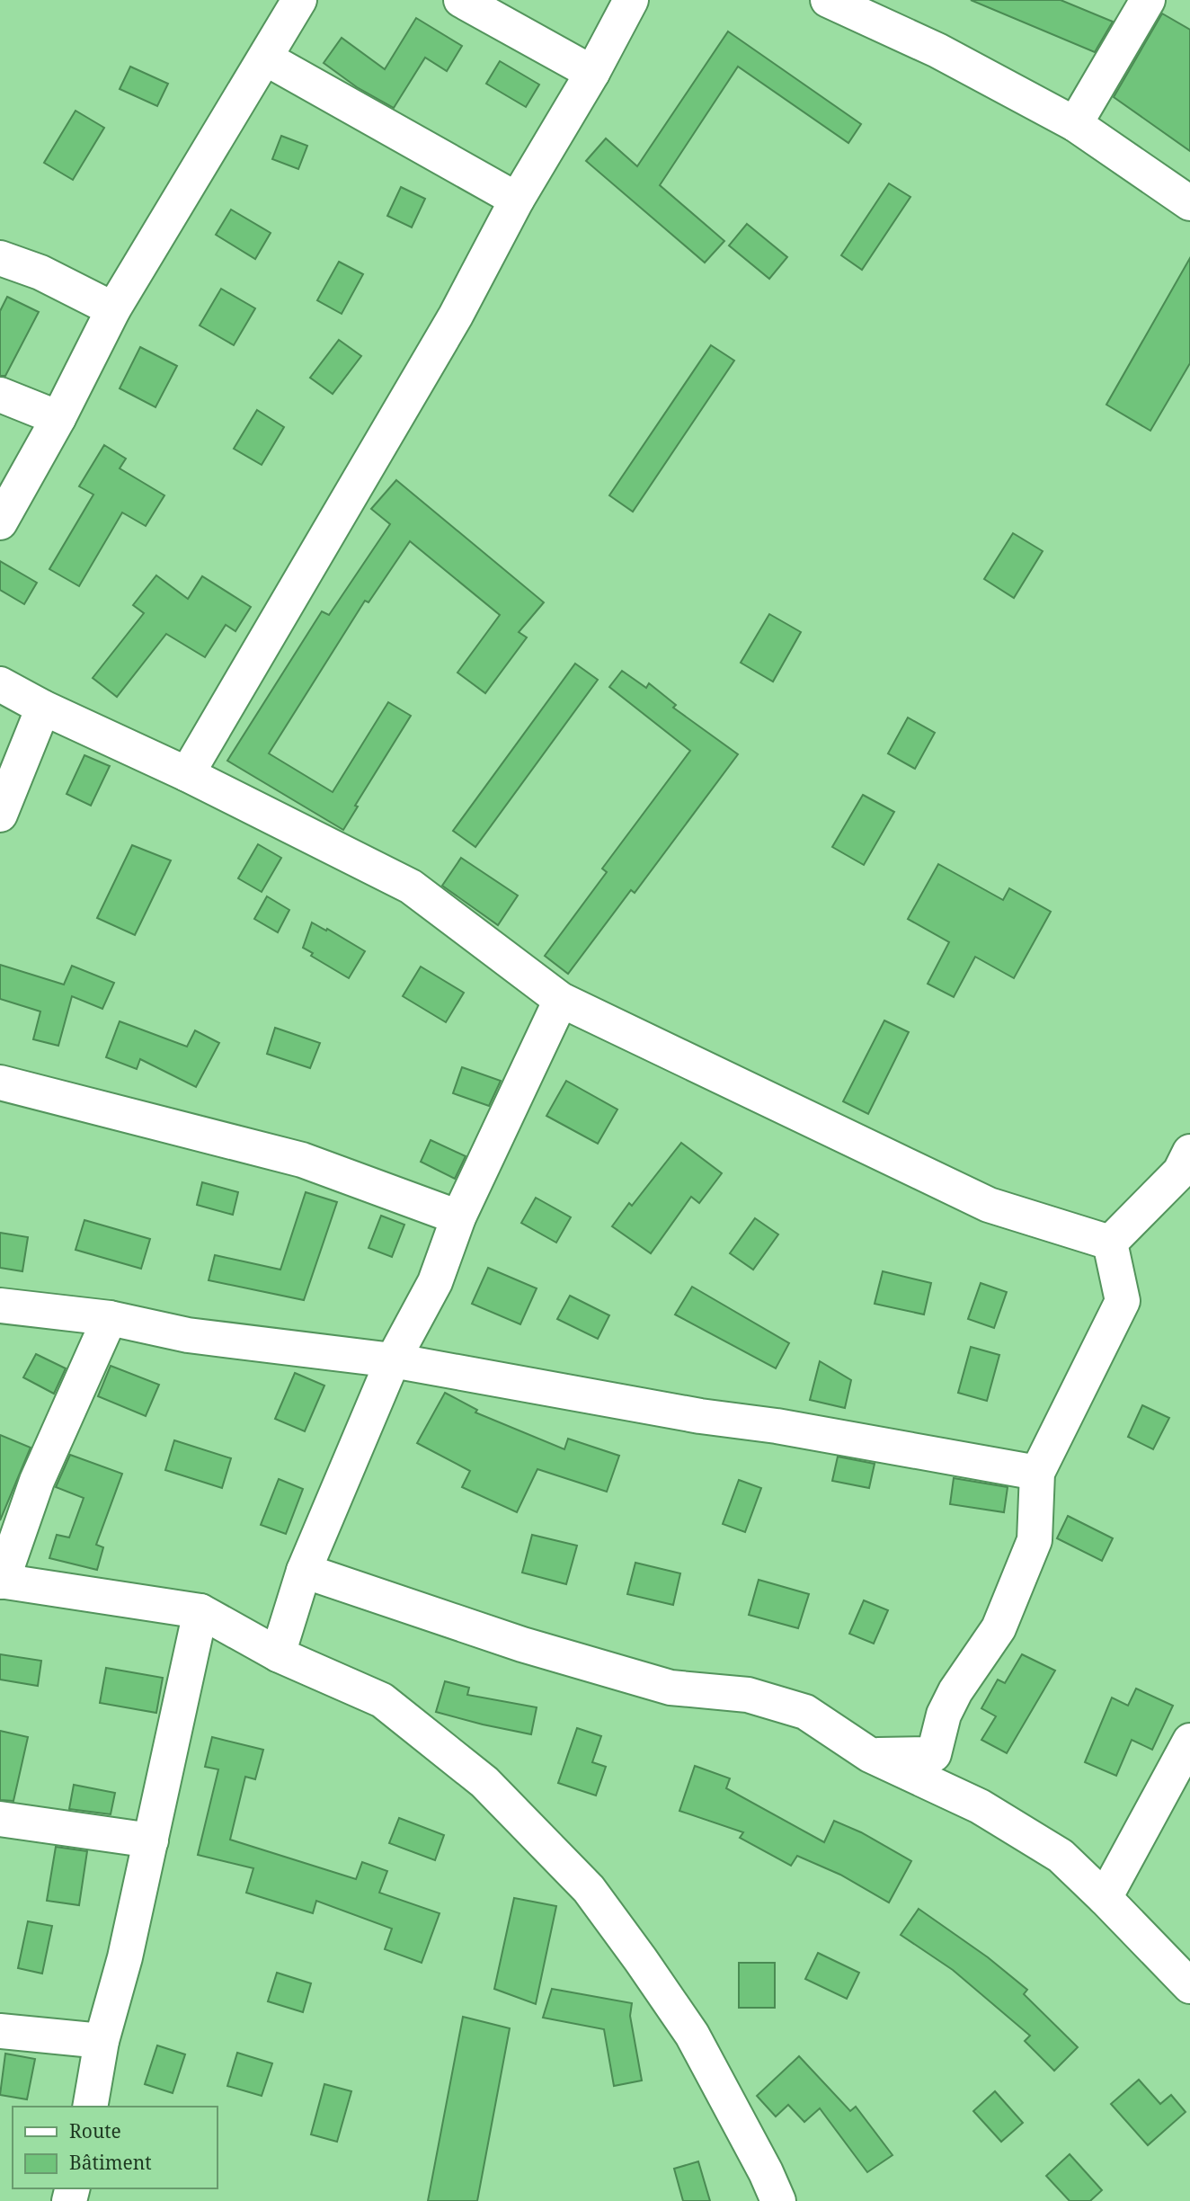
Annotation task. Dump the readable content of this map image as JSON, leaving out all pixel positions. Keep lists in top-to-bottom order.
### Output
{
  "legend": ["Route", "Bâtiment"]
}
